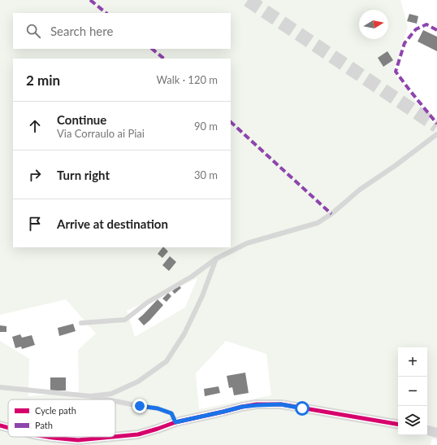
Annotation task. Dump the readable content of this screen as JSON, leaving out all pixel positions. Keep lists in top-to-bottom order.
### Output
{
  "legend": ["Cycle path", "Path"],
  "north": "right",
  "page": {
    "search": "Search here",
    "heading": ["2 min", "Walk · 120 m"],
    "list": [
      ["Continue", "Via Corraulo ai Piai", "90 m"],
      ["Turn right", "30 m"],
      "Arrive at destination"
    ],
    "map_buttons": ["+", "−"]
  }
}
